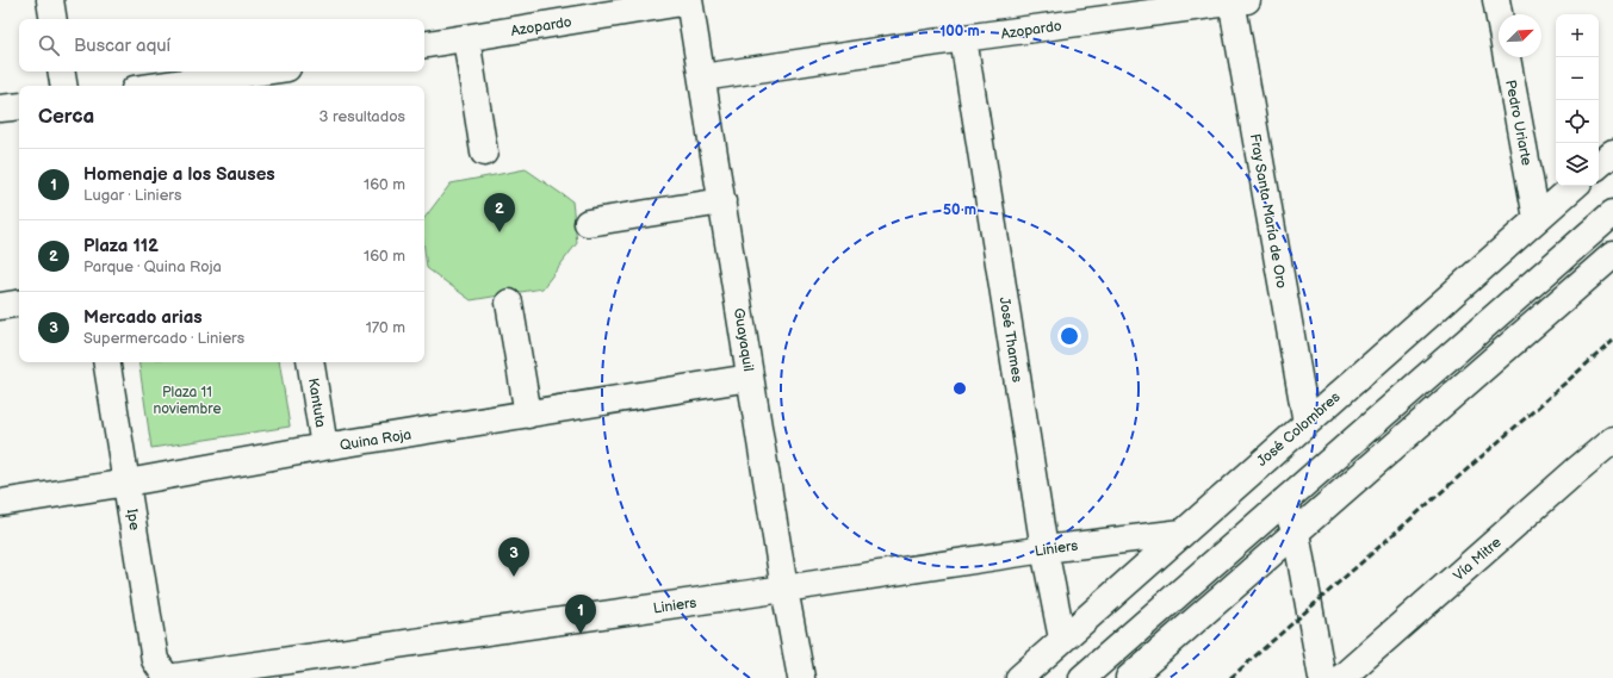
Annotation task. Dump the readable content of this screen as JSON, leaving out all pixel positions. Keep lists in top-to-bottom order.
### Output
{
  "streets": {
    "street": [
      "Azopardo",
      "Pedro Uriarte",
      "Fray Santa María de Oro",
      "Guayaquil",
      "José Thames",
      "Kantuta",
      "José Colombres",
      "Quina Roja",
      "Ipe",
      "Liniers",
      "Vía Mitre"
    ]
  },
  "crossings": [
    ["Azopardo", "Fray Santa María de Oro"],
    ["Azopardo", "Guayaquil"],
    ["Azopardo", "José Thames"],
    ["Pedro Uriarte", "José Colombres"],
    ["Fray Santa María de Oro", "José Colombres"],
    ["Guayaquil", "Quina Roja"],
    ["Guayaquil", "Liniers"],
    ["José Thames", "José Colombres"],
    ["José Thames", "Liniers"],
    ["Kantuta", "Quina Roja"],
    ["José Colombres", "Liniers"],
    ["Quina Roja", "Ipe"],
    ["Ipe", "Liniers"]
  ],
  "parks": ["Plaza 11 noviembre"],
  "north": "top right",
  "page": {
    "map_buttons": ["+", "−"],
    "search": "Buscar aquí",
    "heading": ["Cerca", "3 resultados"],
    "list": [
      {
        "mark": "1",
        "name": "Homenaje a los Sauses",
        "note": "Lugar · Liniers",
        "value": "160 m"
      },
      {
        "mark": "2",
        "name": "Plaza 112",
        "note": "Parque · Quina Roja",
        "value": "160 m"
      },
      {
        "mark": "3",
        "name": "Mercado arias",
        "note": "Supermercado · Liniers",
        "value": "170 m"
      }
    ],
    "pins": ["2", "3", "1"]
  },
  "rings": ["100 m", "50 m"]
}
